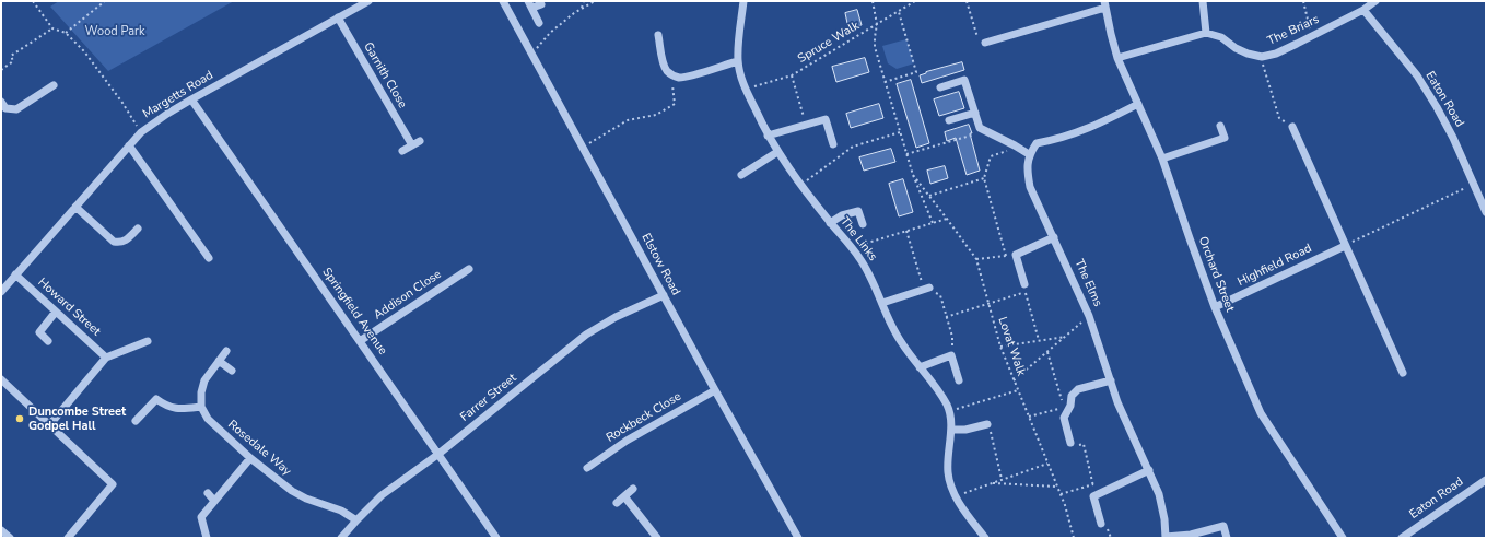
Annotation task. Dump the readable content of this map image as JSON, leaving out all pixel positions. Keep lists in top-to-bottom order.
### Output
{
  "streets": {
    "street": [
      "The Briars",
      "Garnith Close",
      "Margetts Road",
      "Eaton Road",
      "The Links",
      "Elstow Road",
      "Highfield Road",
      "Orchard Street",
      "The Elms",
      "Addison Close",
      "Howard Street",
      "Springfield Avenue",
      "Farrer Street",
      "Rockbeck Close",
      "Rosedale Way"
    ],
    "path": ["Spruce Walk", "Lovat Walk"]
  },
  "crossings": [
    ["The Briars", "Eaton Road"],
    ["Spruce Walk", "The Links"],
    ["Spruce Walk", "Lovat Walk"],
    ["Garnith Close", "Margetts Road"],
    ["Margetts Road", "Howard Street"],
    ["Margetts Road", "Springfield Avenue"],
    ["Elstow Road", "Farrer Street"],
    ["Elstow Road", "Rockbeck Close"],
    ["Highfield Road", "Orchard Street"],
    ["Addison Close", "Springfield Avenue"],
    ["Springfield Avenue", "Farrer Street"],
    ["Farrer Street", "Rosedale Way"]
  ],
  "parks": ["Wood Park"],
  "places": ["Duncombe Street Godpel Hall"]
}
